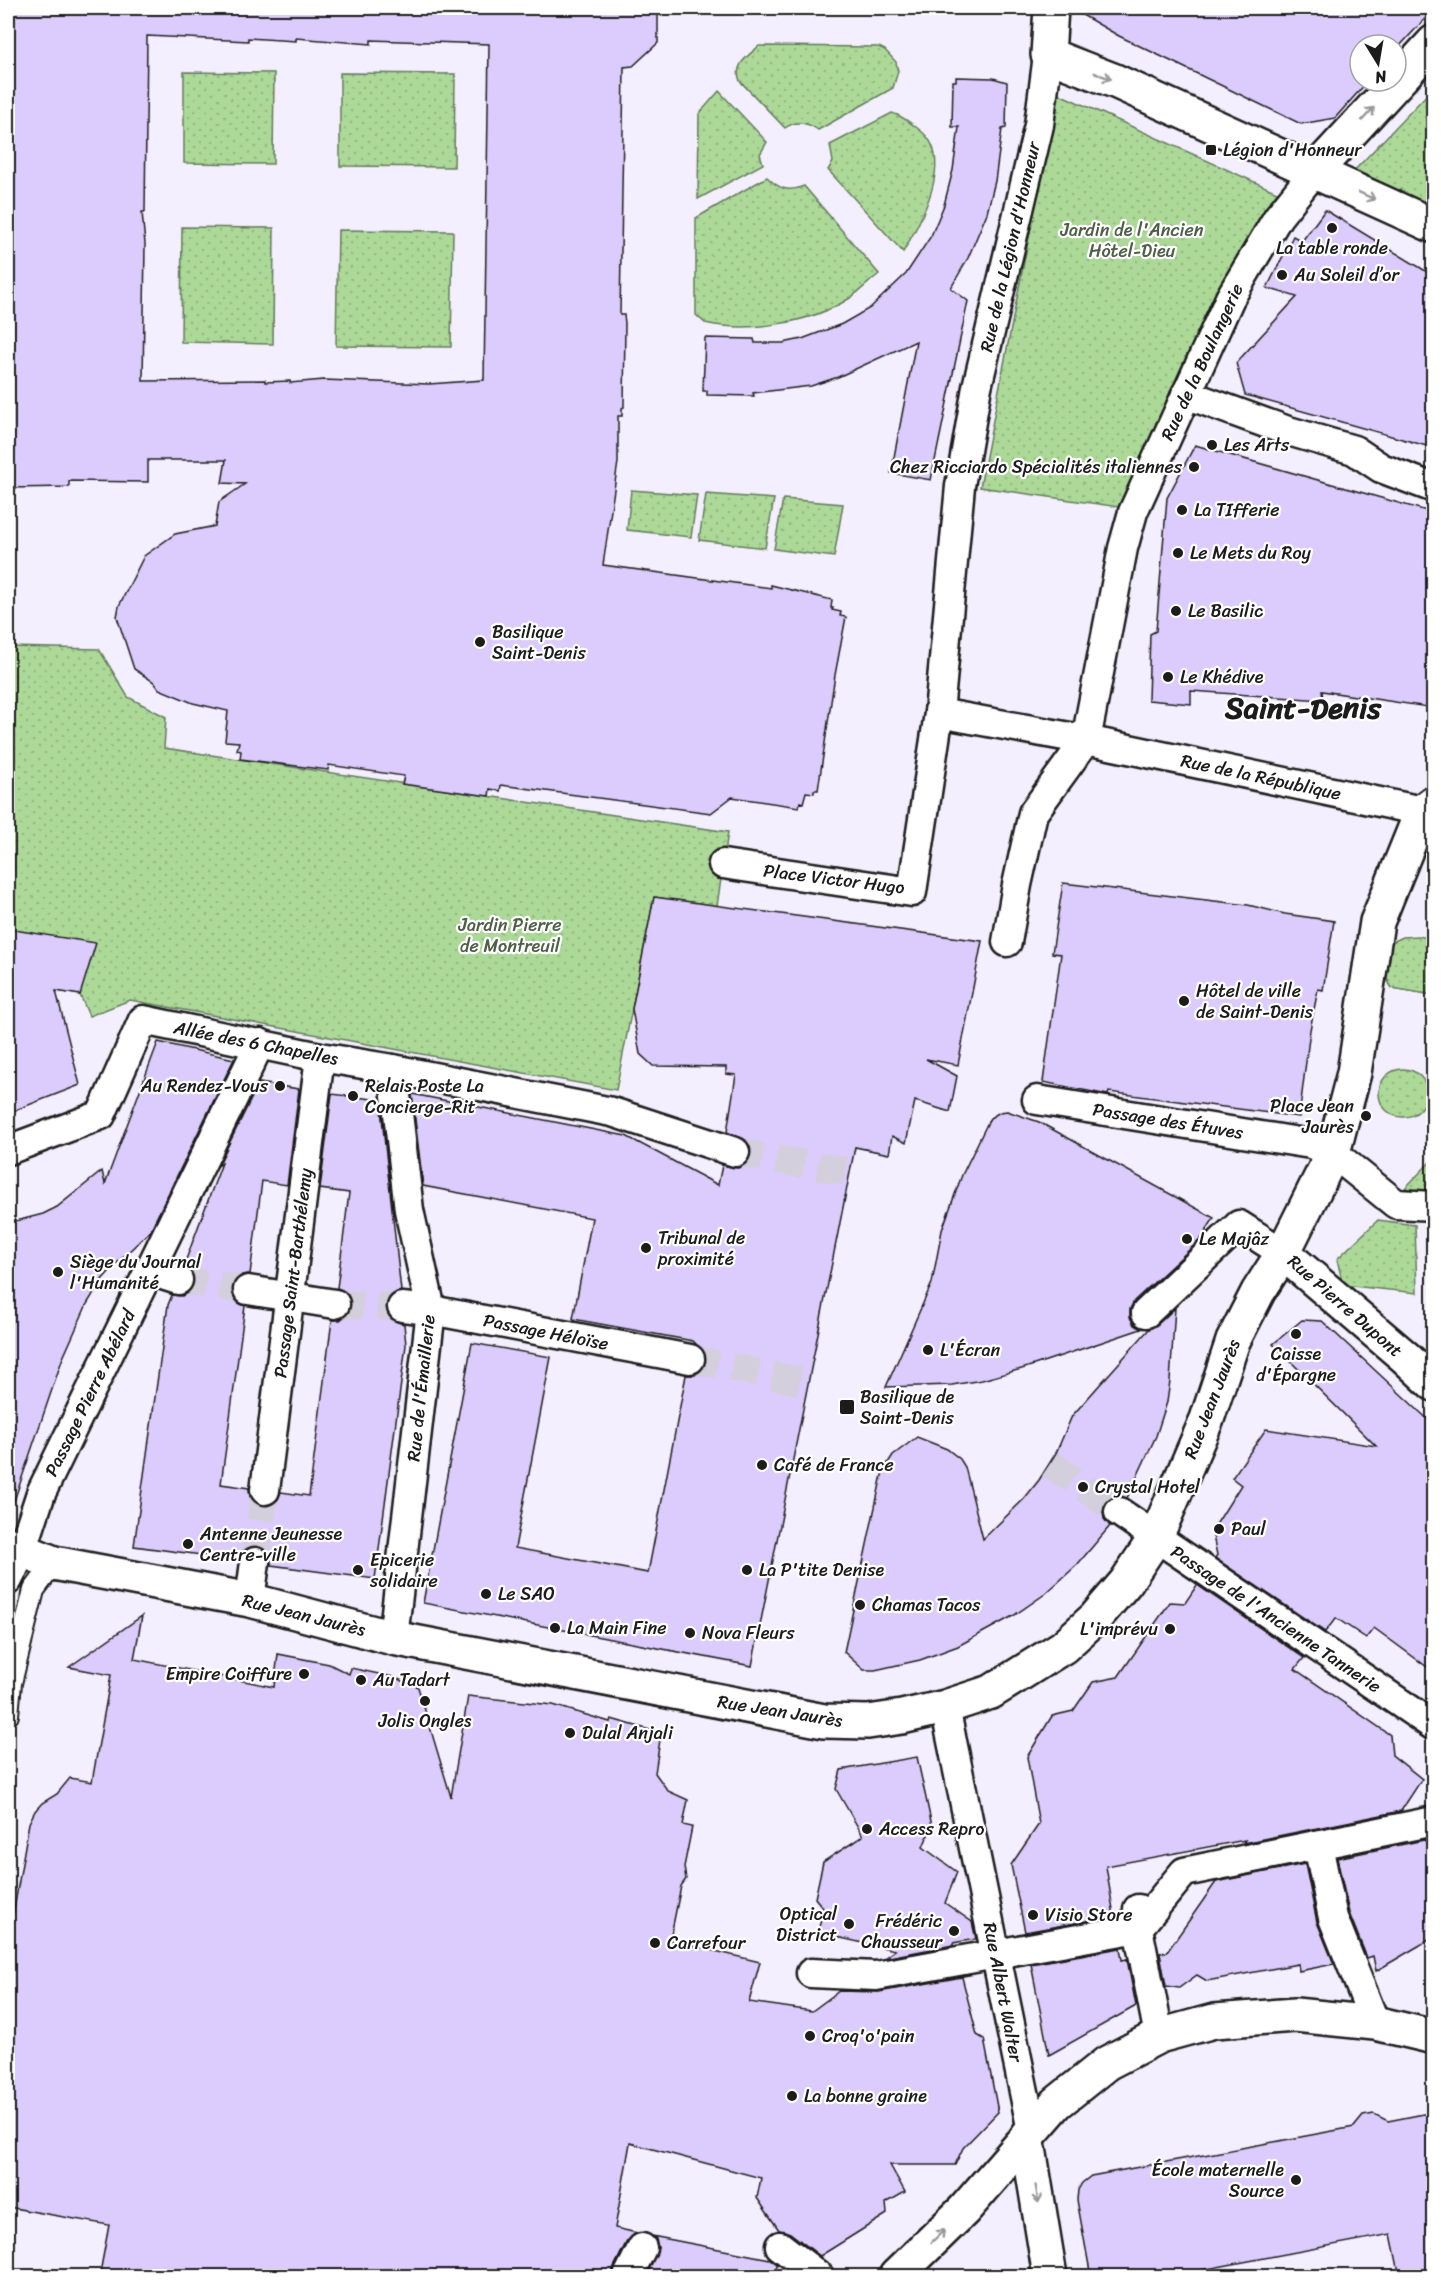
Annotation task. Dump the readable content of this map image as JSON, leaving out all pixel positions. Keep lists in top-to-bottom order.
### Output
{
  "streets": {
    "street": [
      "Rue de la Légion d'Honneur",
      "Rue de la Boulangerie",
      "Rue de la République",
      "Place Victor Hugo",
      "Allée des 6 Chapelles",
      "Passage des Étuves",
      "Passage Saint-Barthélemy",
      "Rue Pierre Dupont",
      "Passage Héloïse",
      "Rue de l'Émaillerie",
      "Passage Pierre Abélard",
      "Rue Jean Jaurès",
      "Passage de l'Ancienne Tannerie",
      "Rue Albert Walter"
    ]
  },
  "crossings": [
    ["Rue de la Légion d'Honneur", "Place Victor Hugo"],
    ["Rue de la Boulangerie", "Rue de la République"],
    ["Rue de la République", "Rue Jean Jaurès"],
    ["Allée des 6 Chapelles", "Passage Saint-Barthélemy"],
    ["Allée des 6 Chapelles", "Rue de l'Émaillerie"],
    ["Allée des 6 Chapelles", "Passage Pierre Abélard"],
    ["Passage des Étuves", "Rue Jean Jaurès"],
    ["Rue Pierre Dupont", "Rue Jean Jaurès"],
    ["Passage Héloïse", "Rue de l'Émaillerie"],
    ["Rue de l'Émaillerie", "Rue Jean Jaurès"],
    ["Passage Pierre Abélard", "Rue Jean Jaurès"],
    ["Rue Jean Jaurès", "Passage de l'Ancienne Tannerie"],
    ["Rue Jean Jaurès", "Rue Albert Walter"]
  ],
  "districts": ["Saint-Denis"],
  "parks": ["Jardin de l'Ancien Hôtel-Dieu", "Jardin Pierre de Montreuil"],
  "places": {
    "transit": ["Légion d'Honneur", "Basilique de Saint-Denis"],
    "other": [
      "La table ronde",
      "Au Soleil d’or",
      "Les Arts",
      "Chez Ricciardo Spécialités italiennes",
      "La TIfferie",
      "Le Mets du Roy",
      "Le Basilic",
      "Basilique Saint-Denis",
      "Le Khédive",
      "Hôtel de ville de Saint-Denis",
      "Au Rendez-Vous",
      "Relais Poste La Concierge-Rit",
      "Place Jean Jaurès",
      "Le Majâz",
      "Tribunal de proximité",
      "Siège du Journal l'Humanité",
      "Caisse d'Épargne",
      "L'Écran",
      "Café de France",
      "Crystal Hotel",
      "Paul",
      "Antenne Jeunesse Centre-ville",
      "Epicerie solidaire",
      "La P'tite Denise",
      "Le SAO",
      "Chamas Tacos",
      "La Main Fine",
      "L'imprévu",
      "Nova Fleurs",
      "Empire Coiffure",
      "Au Tadart",
      "Jolis Ongles",
      "Dulal Anjali",
      "Access Repro",
      "Visio Store",
      "Optical District",
      "Frédéric Chausseur",
      "Carrefour",
      "Croq'o'pain",
      "La bonne graine",
      "École maternelle Source"
    ]
  },
  "north": "bottom"
}
